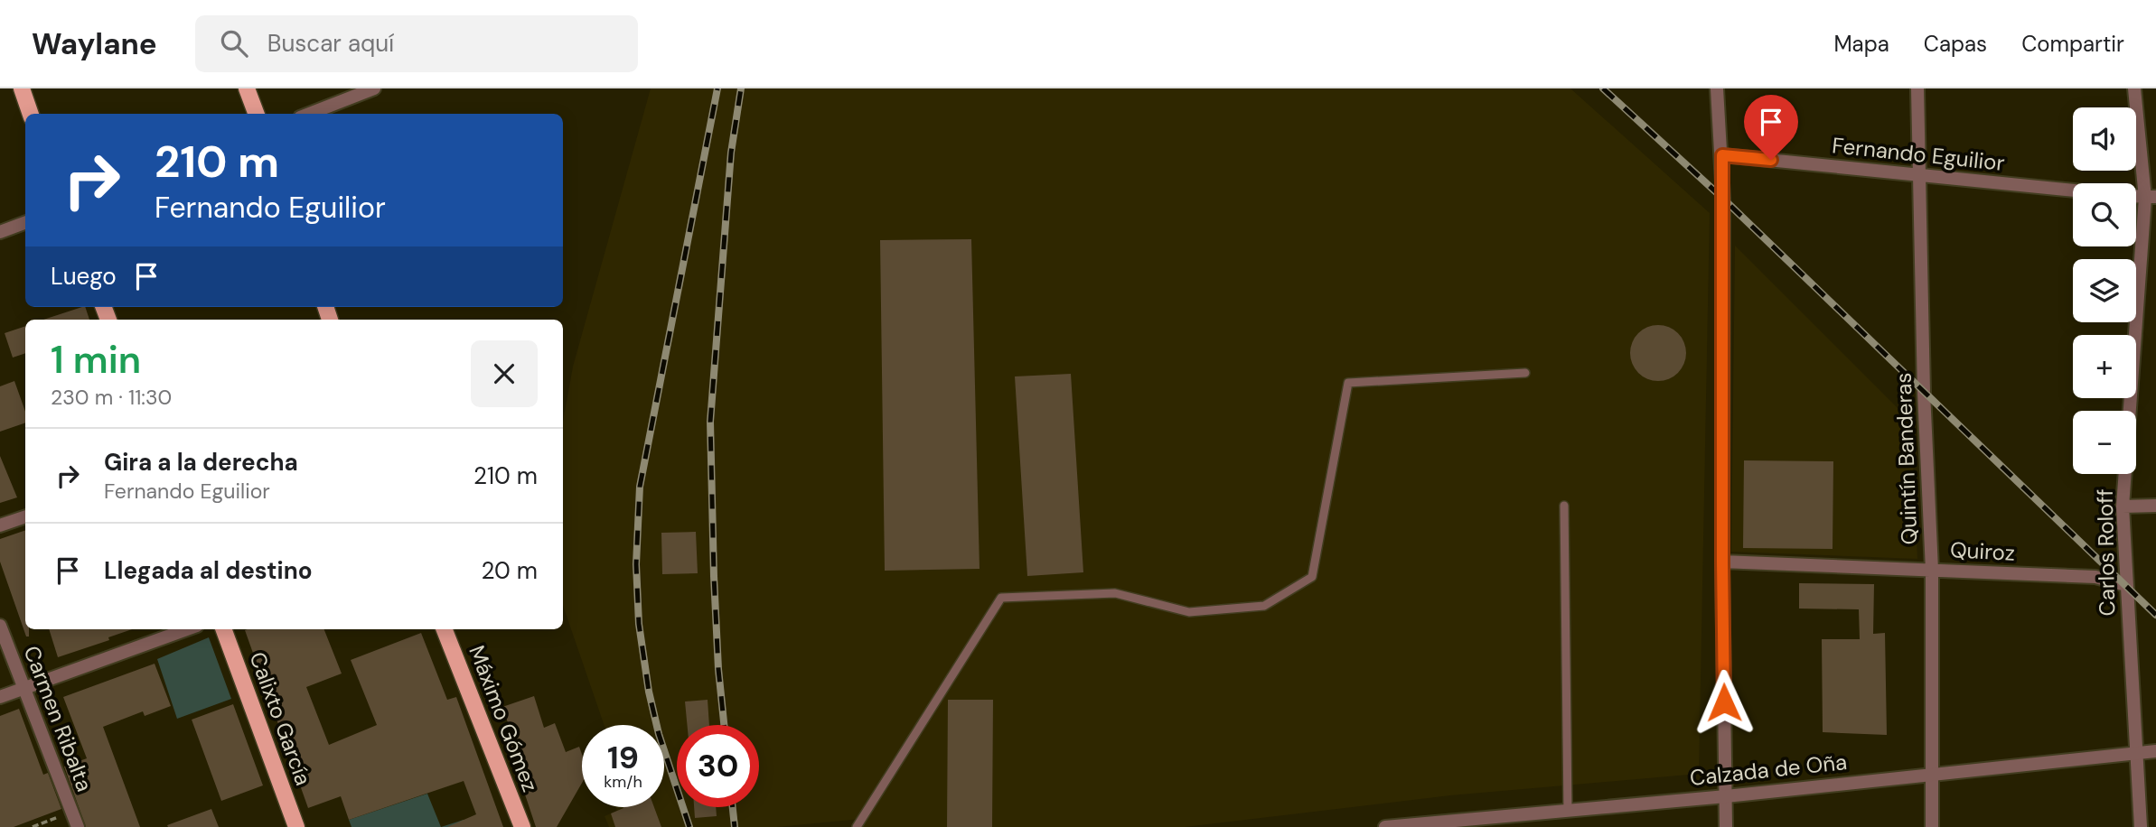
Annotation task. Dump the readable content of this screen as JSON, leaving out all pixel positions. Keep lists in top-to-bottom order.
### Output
{
  "streets": {
    "main road": ["Calixto García", "Máximo Gómez"],
    "street": [
      "Fernando Eguilior",
      "Quintín Banderas",
      "Quiroz",
      "Carlos Roloff",
      "Carmen Ribalta",
      "Calzada de Oña"
    ]
  },
  "crossings": [
    ["Fernando Eguilior", "Quintín Banderas"],
    ["Quintín Banderas", "Quiroz"],
    ["Quintín Banderas", "Calzada de Oña"],
    ["Quiroz", "Carlos Roloff"],
    ["Carlos Roloff", "Calzada de Oña"]
  ],
  "page": {
    "header": "Waylane",
    "search": "Buscar aquí",
    "nav": ["Mapa", "Capas", "Compartir"],
    "map_buttons": ["+", "−"],
    "turn": ["210 m", "Fernando Eguilior"],
    "then": "Luego",
    "heading": ["1 min", "230 m · 11:30"],
    "list": [
      {
        "name": "Gira a la derecha",
        "note": "Fernando Eguilior",
        "value": "210 m"
      },
      {
        "name": "Llegada al destino",
        "value": "20 m"
      }
    ],
    "speed": "19 km/h",
    "limit": "30"
  }
}
